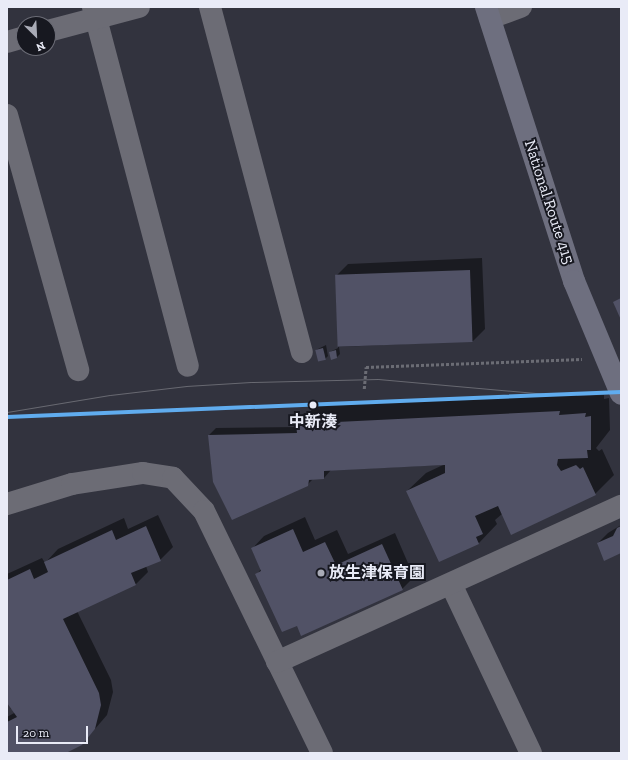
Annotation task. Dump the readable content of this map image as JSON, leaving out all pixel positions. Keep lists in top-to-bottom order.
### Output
{
  "streets": {
    "highway": ["National Route 415"]
  },
  "places": ["中新湊", "放生津保育園"],
  "scale_bar": "20 m",
  "north": "bottom right"
}
